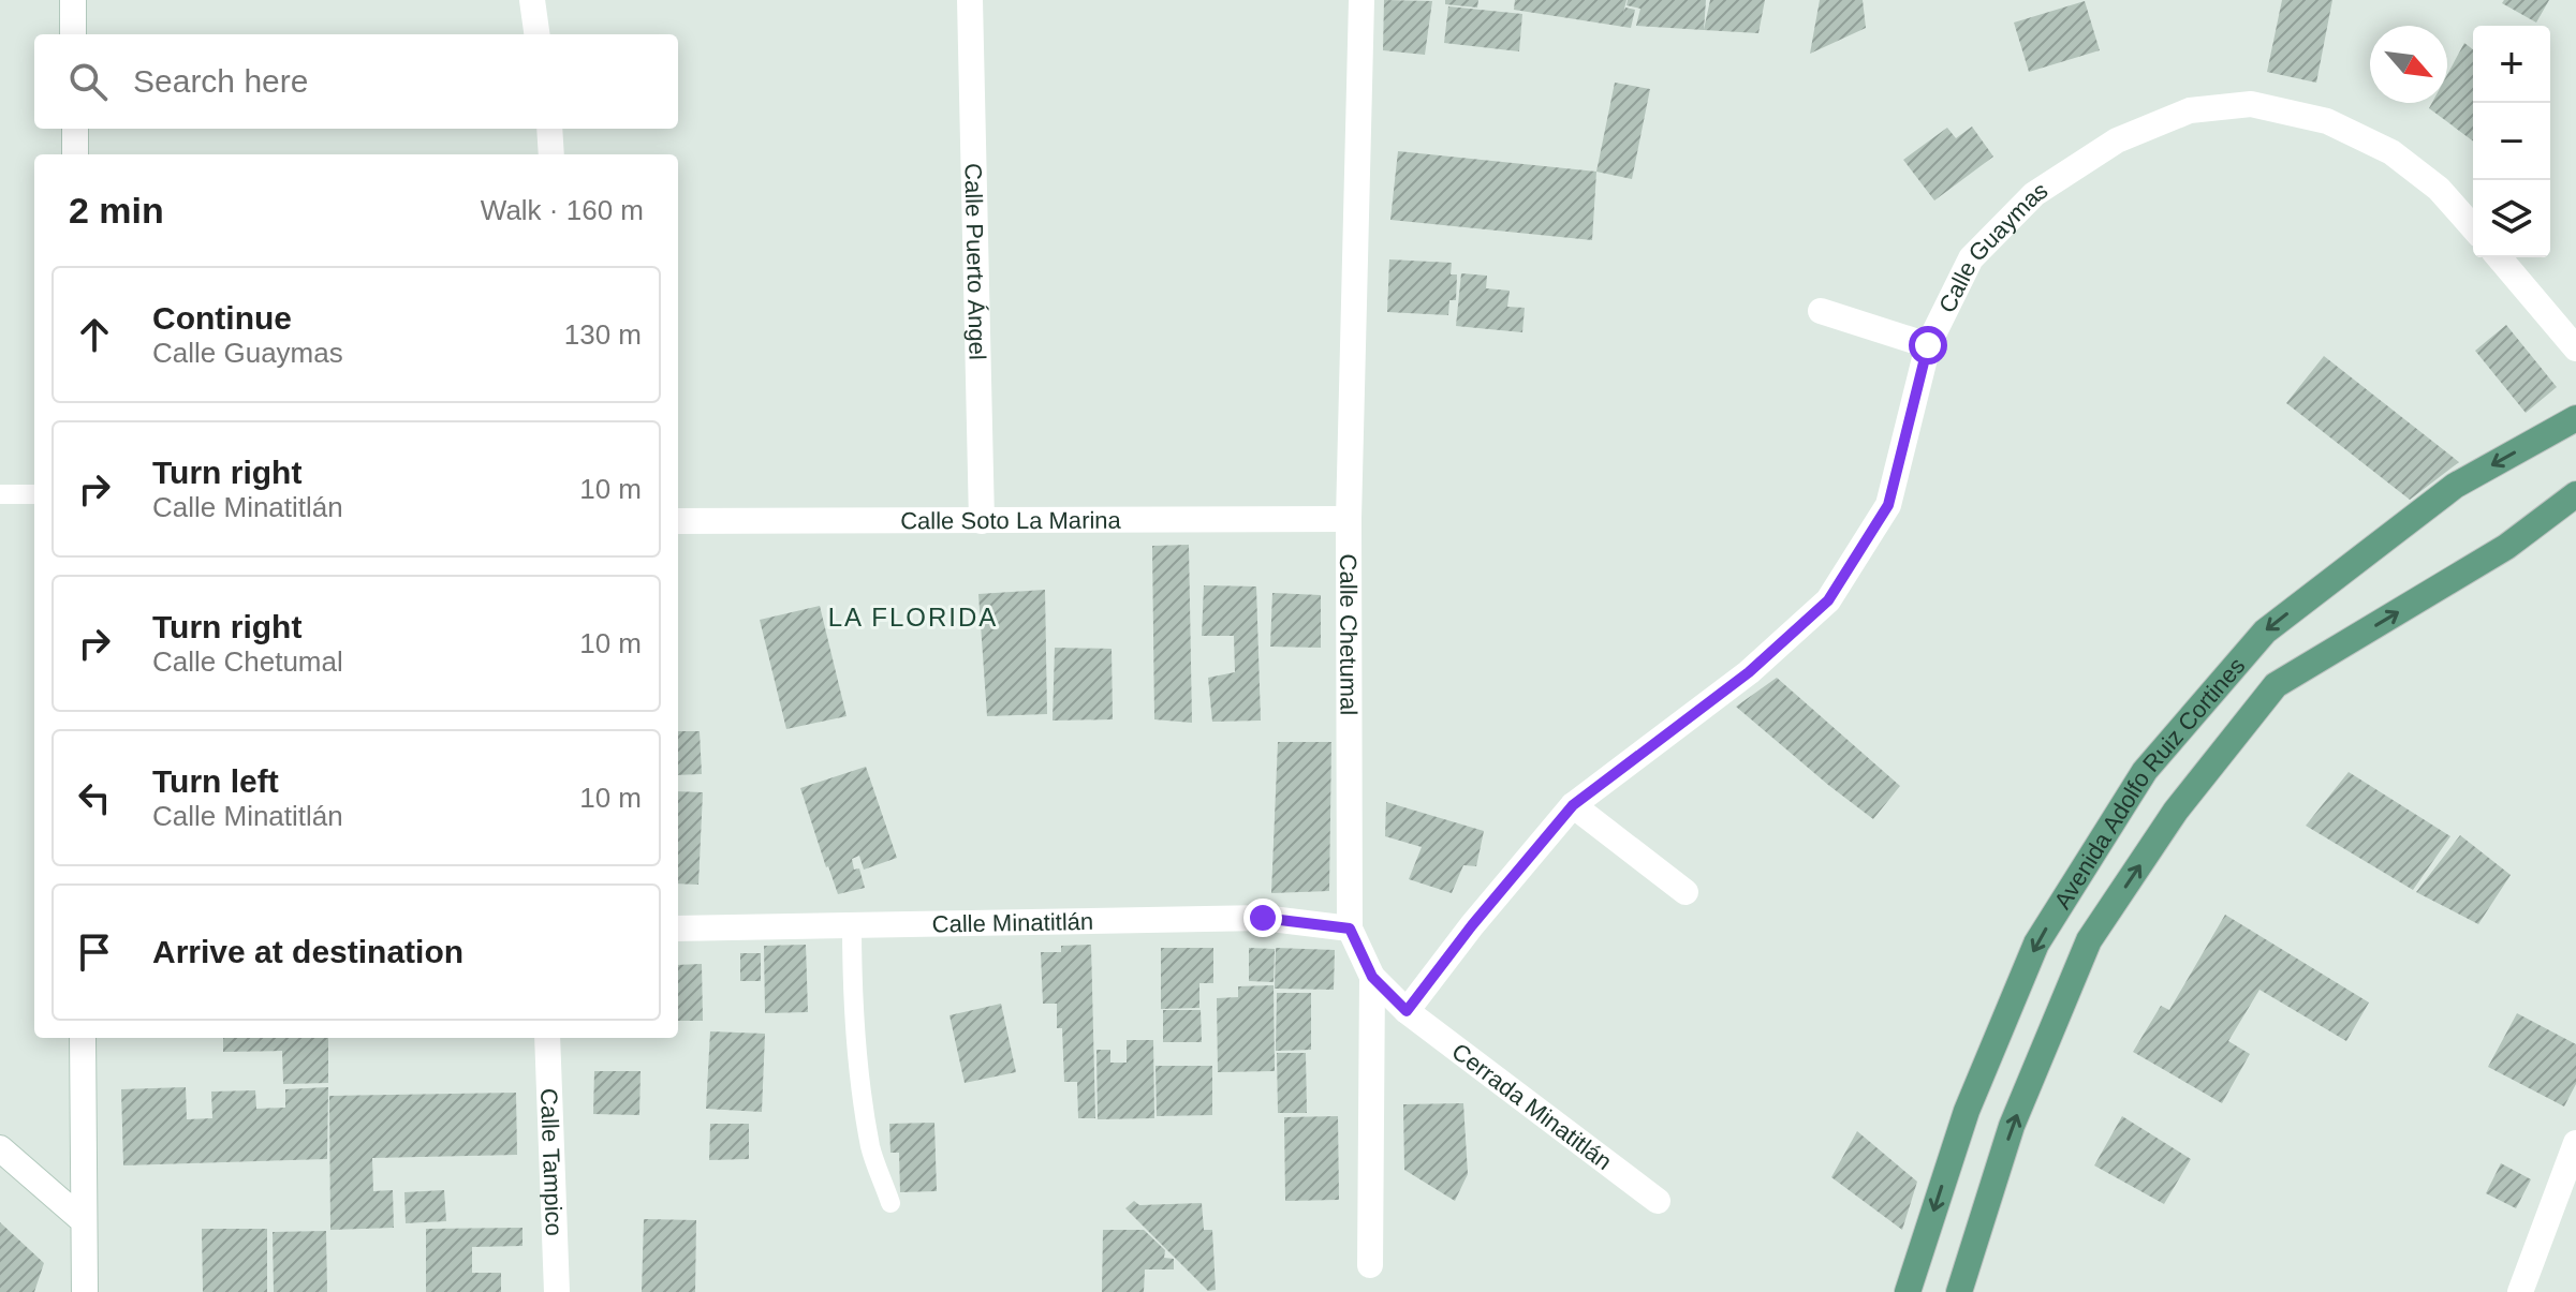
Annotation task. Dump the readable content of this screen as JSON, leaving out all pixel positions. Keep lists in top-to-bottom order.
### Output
{
  "streets": {
    "main road": ["Avenida Adolfo Ruiz Cortines"],
    "street": [
      "Calle Guaymas",
      "Calle Puerto Ángel",
      "Calle Soto La Marina",
      "Calle Chetumal",
      "Calle Minatitlán",
      "Cerrada Minatitlán",
      "Calle Tampico"
    ]
  },
  "crossings": [
    ["Calle Guaymas", "Cerrada Minatitlán"],
    ["Calle Puerto Ángel", "Calle Soto La Marina"],
    ["Calle Soto La Marina", "Calle Chetumal"],
    ["Calle Chetumal", "Calle Minatitlán"]
  ],
  "districts": ["LA FLORIDA"],
  "north": "bottom right",
  "page": {
    "map_buttons": ["+", "−"],
    "search": "Search here",
    "heading": ["2 min", "Walk · 160 m"],
    "list": [
      ["Continue", "Calle Guaymas", "130 m"],
      ["Turn right", "Calle Minatitlán", "10 m"],
      ["Turn right", "Calle Chetumal", "10 m"],
      ["Turn left", "Calle Minatitlán", "10 m"],
      "Arrive at destination"
    ]
  }
}
